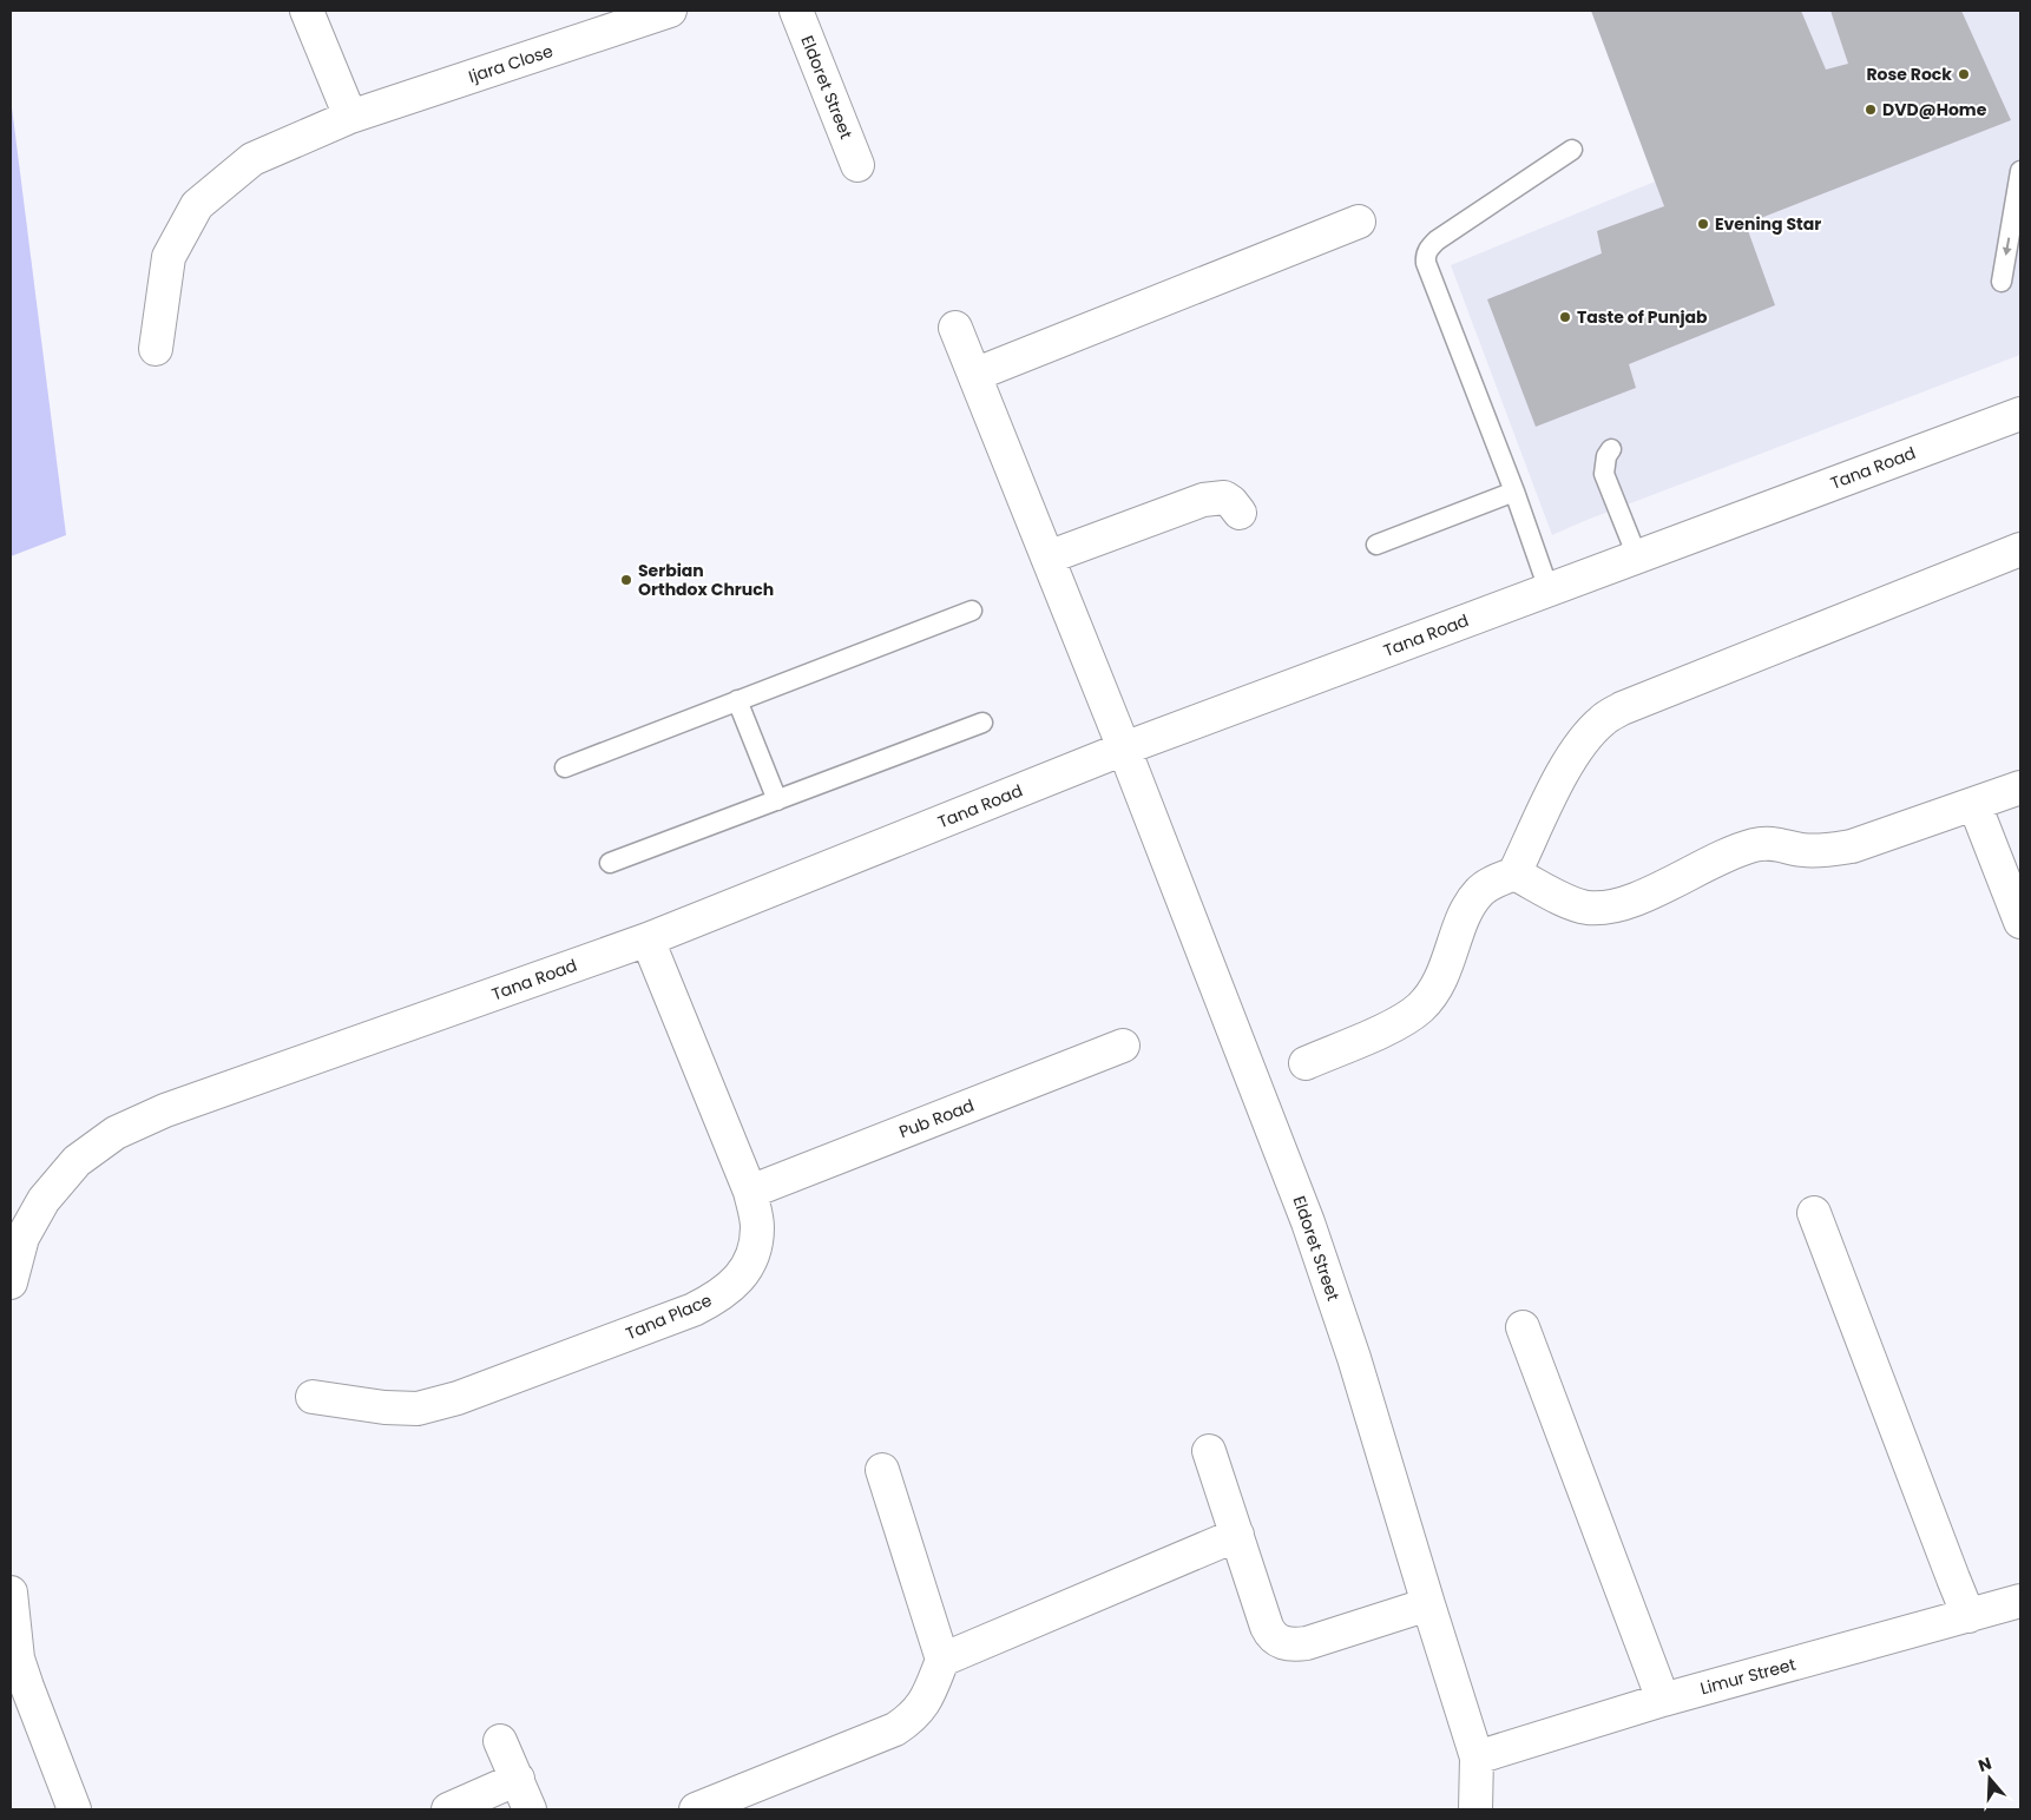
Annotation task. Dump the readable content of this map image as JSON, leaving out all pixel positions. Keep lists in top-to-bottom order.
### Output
{
  "streets": {
    "street": [
      "Ijara Close",
      "Eldoret Street",
      "Tana Road",
      "Pub Road",
      "Tana Place",
      "Limur Street"
    ]
  },
  "crossings": [
    ["Eldoret Street", "Tana Road"],
    ["Eldoret Street", "Limur Street"],
    ["Tana Road", "Tana Place"],
    ["Pub Road", "Tana Place"]
  ],
  "places": [
    "Rose Rock",
    "DVD@Home",
    "Evening Star",
    "Taste of Punjab",
    "Serbian Orthdox Chruch"
  ],
  "north": "top"
}
